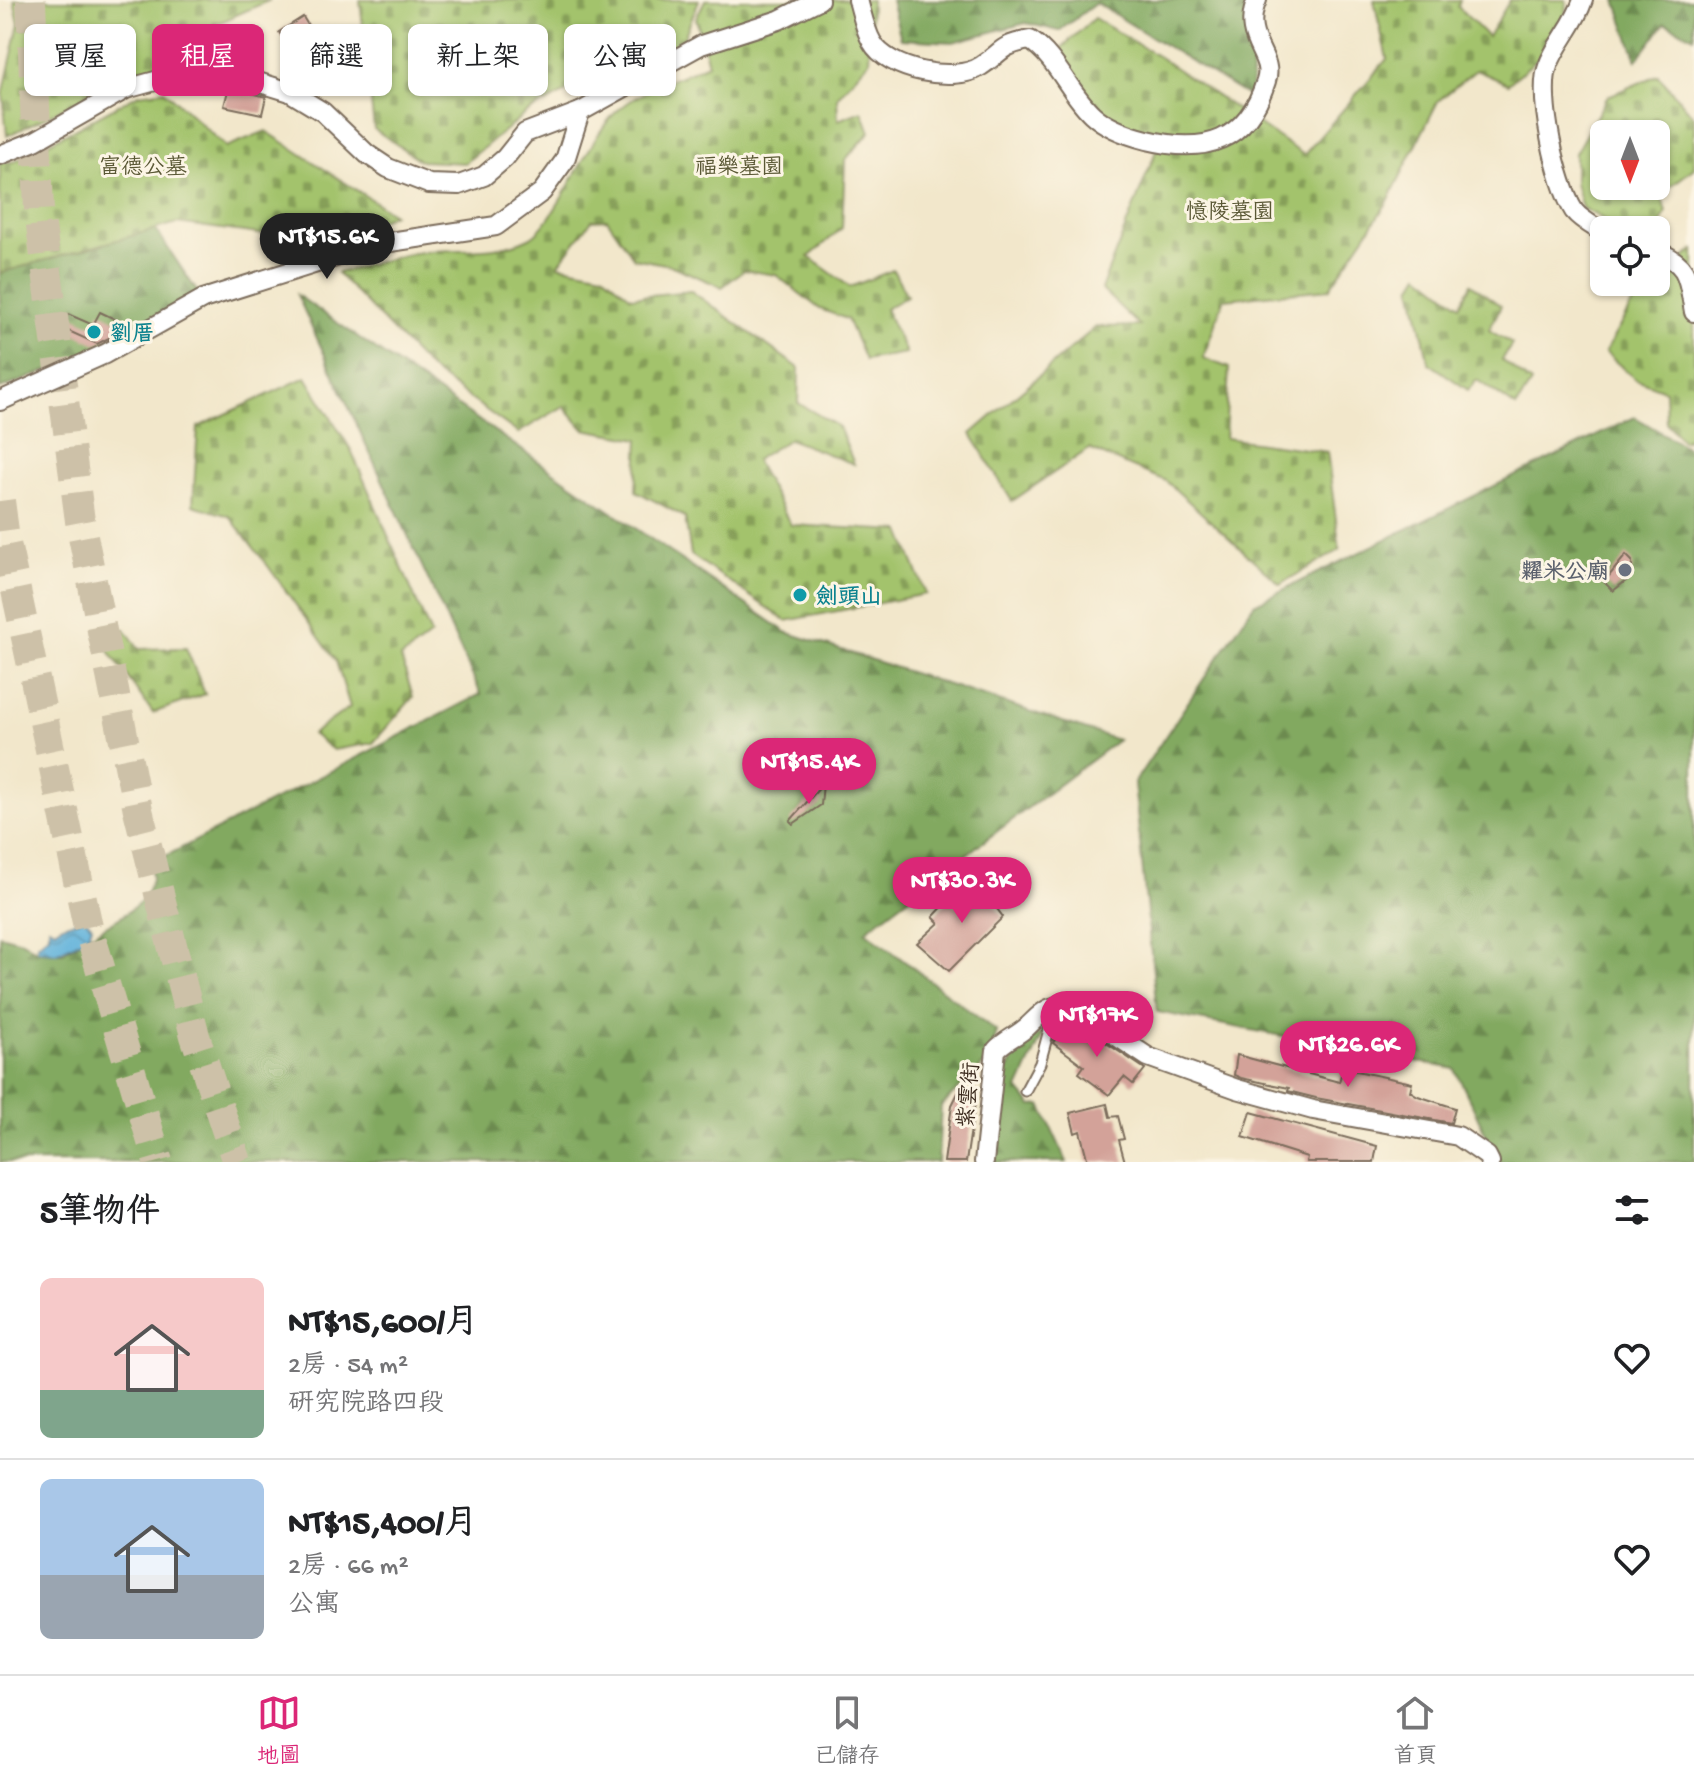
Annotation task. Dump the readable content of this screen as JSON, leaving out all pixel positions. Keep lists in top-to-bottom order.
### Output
{
  "streets": {
    "street": ["紫雲街"]
  },
  "parks": ["富德公墓", "福樂墓園", "憶陵墓園"],
  "places": ["劉厝", "糶米公廟", "劍頭山"],
  "north": "bottom",
  "page": {
    "chip": [
      "買屋",
      "租屋",
      "篩選",
      "新上架",
      "公寓"
    ],
    "price": [
      "NT$15.6K",
      "NT$15.4K",
      "NT$30.3K",
      "NT$17K",
      "NT$26.6K"
    ],
    "heading": "5筆物件",
    "list": [
      {
        "name": "NT$15,600/月",
        "note": "2房 · 54 m² · 研究院路四段"
      },
      {
        "name": "NT$15,400/月",
        "note": "2房 · 66 m² · 公寓"
      }
    ],
    "tabs": ["地圖", "已儲存", "首頁"]
  }
}
